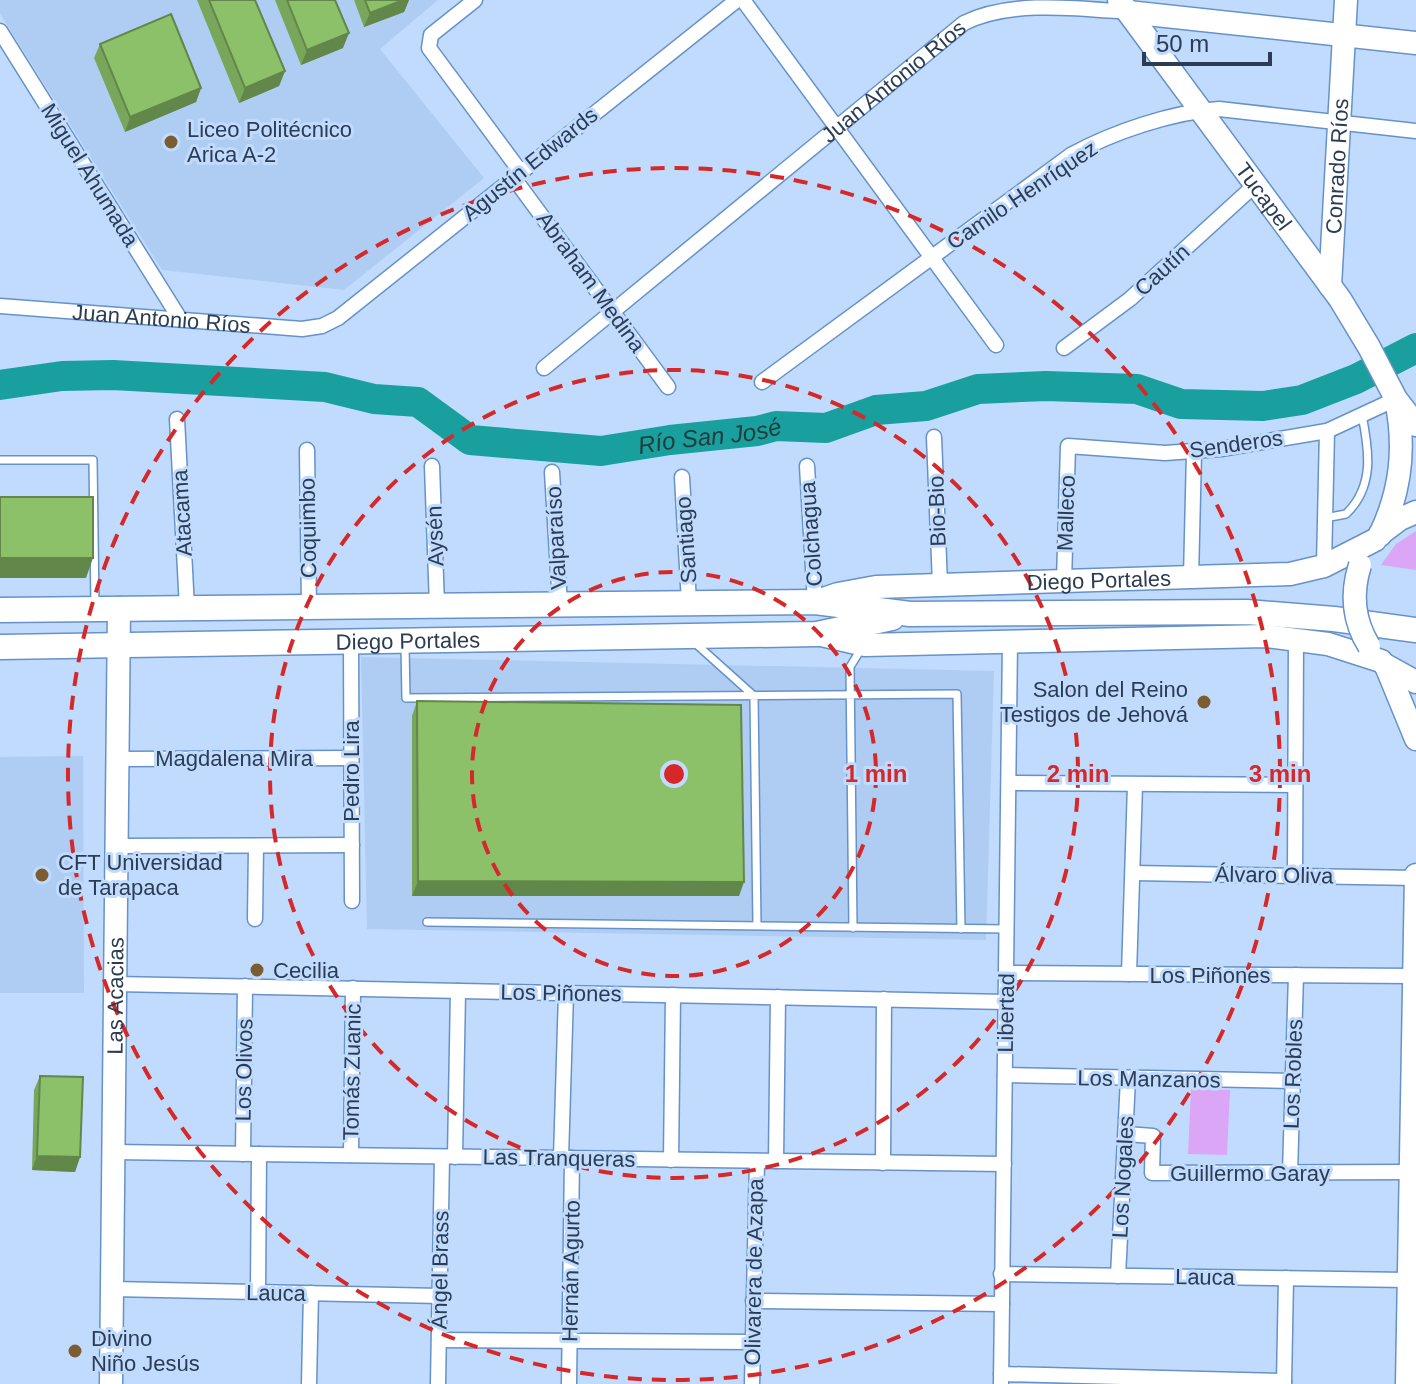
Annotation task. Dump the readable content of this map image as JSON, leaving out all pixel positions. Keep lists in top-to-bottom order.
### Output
{
  "streets": {
    "main road": [
      "Juan Antonio Ríos",
      "Conrado Ríos",
      "Tucapel",
      "Diego Portales",
      "Las Acacias"
    ],
    "street": [
      "Agustín Edwards",
      "Miguel Ahumada",
      "Camilo Henríquez",
      "Cautín",
      "Abraham Medina",
      "Senderos",
      "Bio-Bio",
      "Atacama",
      "Malleco",
      "Coquimbo",
      "Colchagua",
      "Aysén",
      "Valparaíso",
      "Santiago",
      "Magdalena Mira",
      "Pedro Lira",
      "Álvaro Oliva",
      "Los Piñones",
      "Libertad",
      "Los Olivos",
      "Tomás Zuanic",
      "Los Robles",
      "Los Manzanos",
      "Las Tranqueras",
      "Guillermo Garay",
      "Los Nogales",
      "Ángel Brass",
      "Hernán Agurto",
      "Olivarera de Azapa",
      "Lauca"
    ]
  },
  "crossings": [
    ["Juan Antonio Ríos", "Agustín Edwards"],
    ["Juan Antonio Ríos", "Conrado Ríos"],
    ["Juan Antonio Ríos", "Miguel Ahumada"],
    ["Juan Antonio Ríos", "Tucapel"],
    ["Juan Antonio Ríos", "Abraham Medina"],
    ["Agustín Edwards", "Abraham Medina"],
    ["Conrado Ríos", "Camilo Henríquez"],
    ["Conrado Ríos", "Tucapel"],
    ["Camilo Henríquez", "Tucapel"],
    ["Tucapel", "Cautín"],
    ["Tucapel", "Senderos"],
    ["Tucapel", "Diego Portales"],
    ["Senderos", "Malleco"],
    ["Bio-Bio", "Diego Portales"],
    ["Atacama", "Diego Portales"],
    ["Malleco", "Diego Portales"],
    ["Coquimbo", "Diego Portales"],
    ["Colchagua", "Diego Portales"],
    ["Aysén", "Diego Portales"],
    ["Valparaíso", "Diego Portales"],
    ["Santiago", "Diego Portales"],
    ["Diego Portales", "Pedro Lira"],
    ["Diego Portales", "Las Acacias"],
    ["Diego Portales", "Libertad"],
    ["Magdalena Mira", "Pedro Lira"],
    ["Magdalena Mira", "Las Acacias"],
    ["Los Piñones", "Las Acacias"],
    ["Los Piñones", "Libertad"],
    ["Los Piñones", "Los Olivos"],
    ["Los Piñones", "Tomás Zuanic"],
    ["Los Piñones", "Los Robles"],
    ["Los Piñones", "Ángel Brass"],
    ["Los Piñones", "Hernán Agurto"],
    ["Los Piñones", "Olivarera de Azapa"],
    ["Las Acacias", "Las Tranqueras"],
    ["Las Acacias", "Lauca"],
    ["Libertad", "Los Manzanos"],
    ["Libertad", "Las Tranqueras"],
    ["Libertad", "Lauca"],
    ["Los Olivos", "Las Tranqueras"],
    ["Los Olivos", "Lauca"],
    ["Tomás Zuanic", "Las Tranqueras"],
    ["Los Robles", "Los Manzanos"],
    ["Los Robles", "Guillermo Garay"],
    ["Los Manzanos", "Los Nogales"],
    ["Las Tranqueras", "Ángel Brass"],
    ["Las Tranqueras", "Hernán Agurto"],
    ["Las Tranqueras", "Olivarera de Azapa"],
    ["Guillermo Garay", "Los Nogales"],
    ["Los Nogales", "Lauca"],
    ["Ángel Brass", "Lauca"]
  ],
  "water": ["Río San José"],
  "places": [
    "Liceo Politécnico Arica A-2",
    "Salon del Reino Testigos de Jehová",
    "CFT Universidad de Tarapaca",
    "Cecilia",
    "Divino Niño Jesús"
  ],
  "scale_bar": "50 m",
  "rings": ["1 min", "2 min", "3 min"]
}
